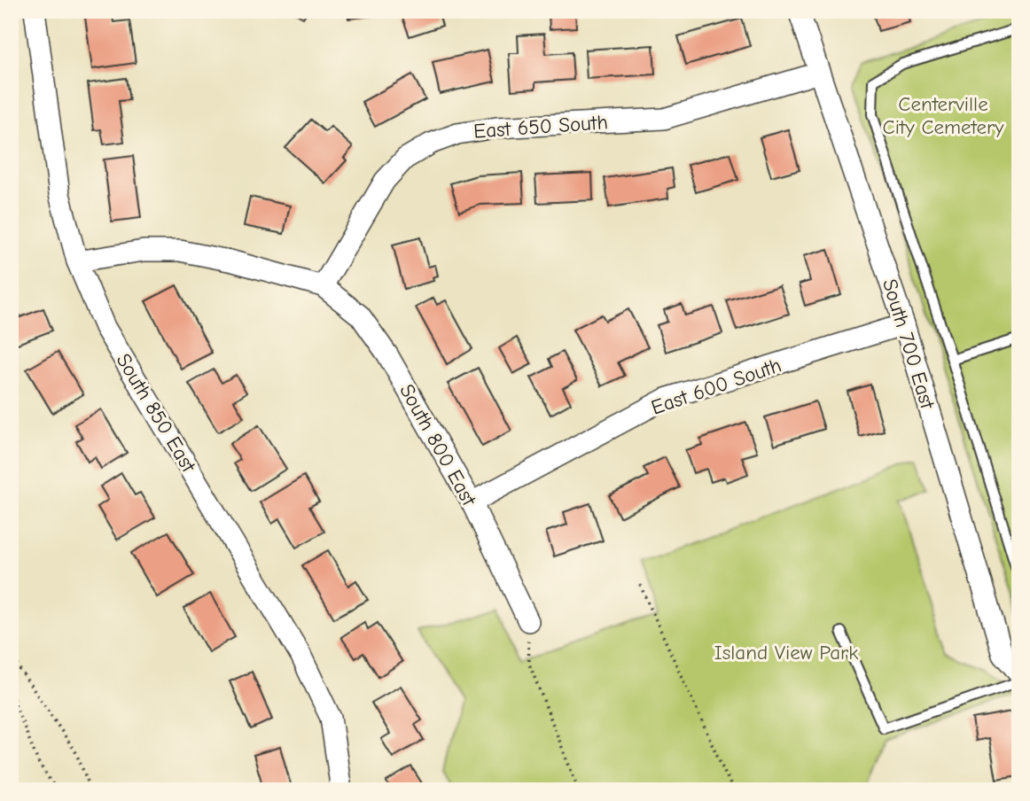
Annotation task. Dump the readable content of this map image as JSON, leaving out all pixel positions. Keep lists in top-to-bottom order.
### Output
{
  "streets": {
    "street": [
      "East 650 South",
      "South 700 East",
      "East 600 South",
      "South 850 East",
      "South 800 East"
    ]
  },
  "crossings": [
    ["East 650 South", "South 700 East"],
    ["East 650 South", "South 800 East"],
    ["South 700 East", "East 600 South"],
    ["East 600 South", "South 800 East"]
  ],
  "parks": ["Centerville City Cemetery", "Island View Park"]
}
